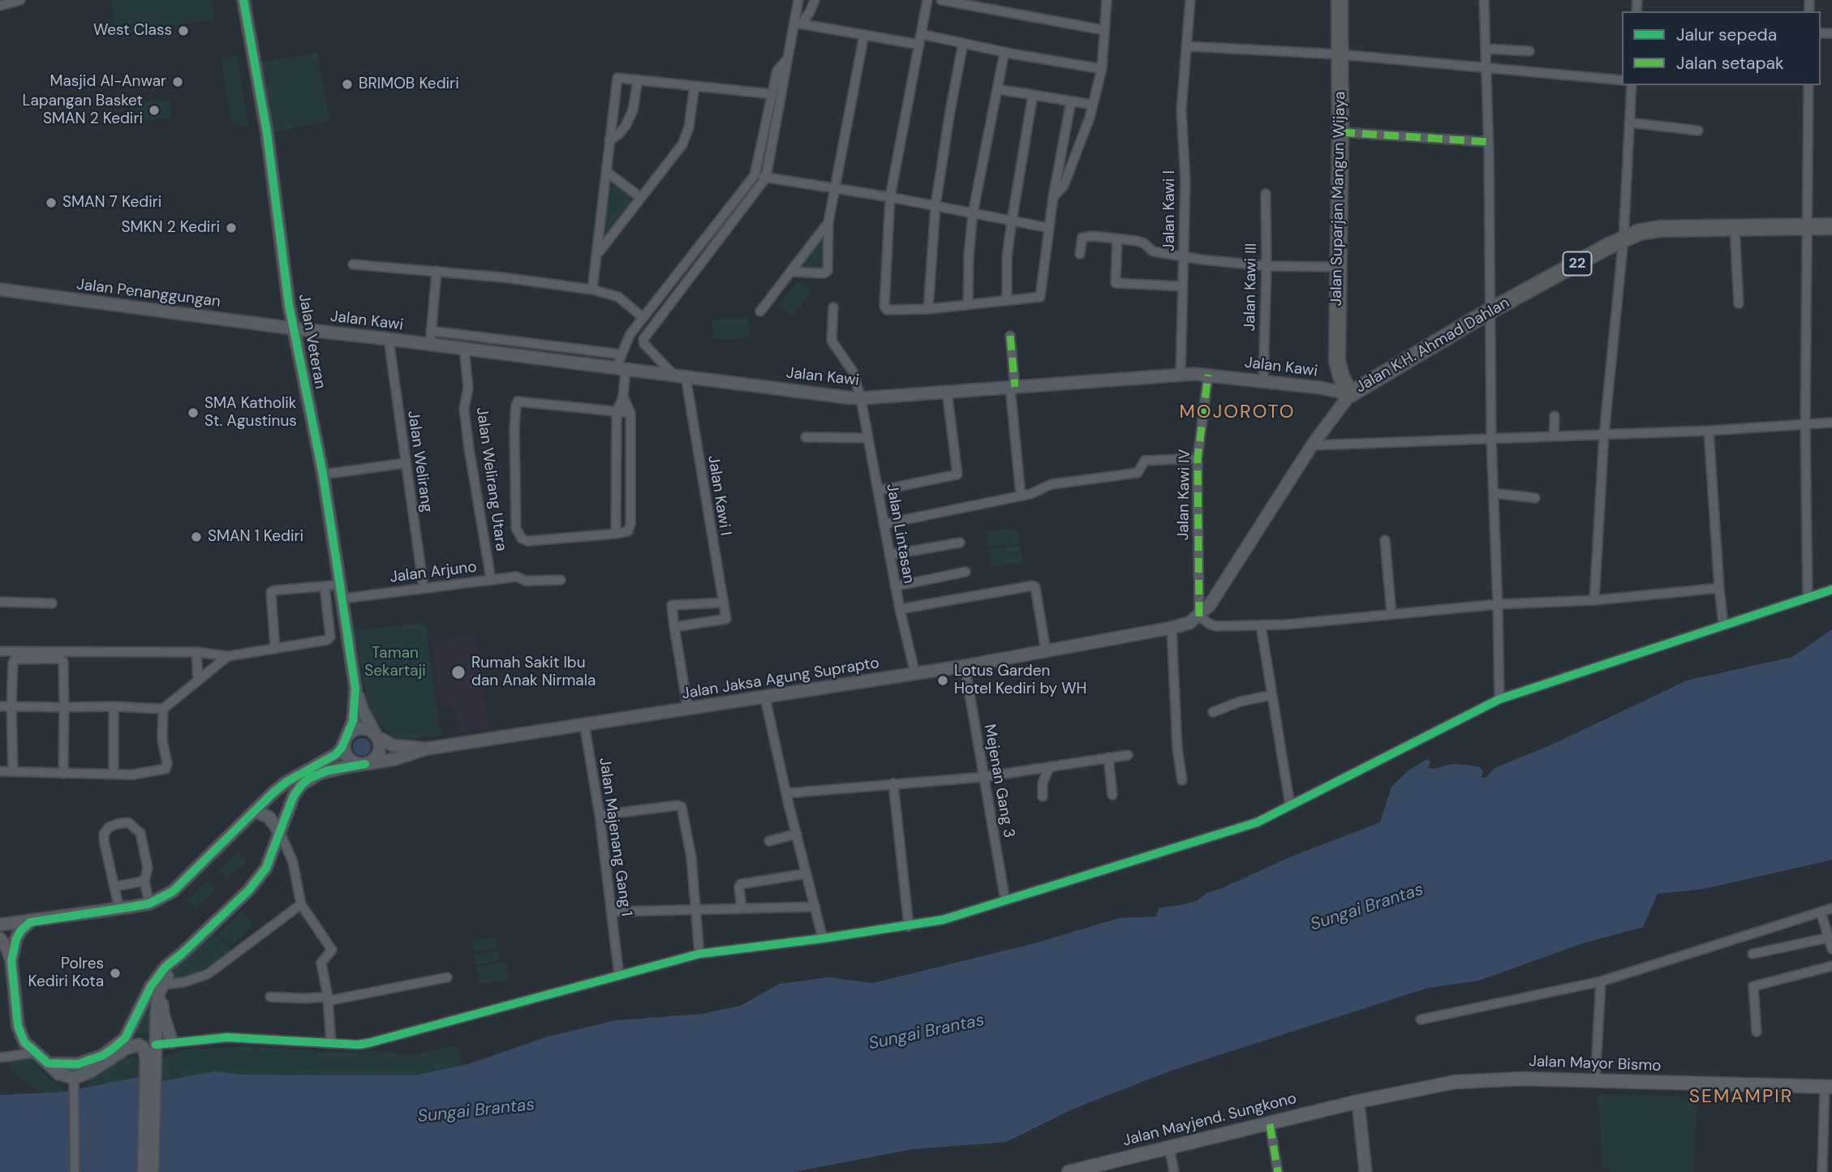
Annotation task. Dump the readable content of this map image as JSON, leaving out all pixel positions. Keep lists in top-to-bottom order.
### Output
{
  "streets": {
    "highway": ["Jalan Suparjan Mangun Wijaya", "22", "Jalan K.H. Ahmad Dahlan"],
    "main road": [
      "Jalan Penanggungan",
      "Jalan Kawi",
      "Jalan Veteran",
      "Jalan Jaksa Agung Suprapto",
      "Jalan Mayor Bismo",
      "Jalan Mayjend. Sungkono"
    ],
    "street": [
      "Jalan Kawi I",
      "Jalan Kawi III",
      "Jalan Welirang",
      "Jalan Welirang Utara",
      "Jalan Kawi IV",
      "Jalan Lintasan",
      "Jalan Arjuno",
      "Mejenan Gang 3",
      "Jalan Majenang Gang 1"
    ]
  },
  "crossings": [
    ["Jalan Suparjan Mangun Wijaya", "Jalan Kawi"],
    ["Jalan Suparjan Mangun Wijaya", "Jalan K.H. Ahmad Dahlan"],
    ["Jalan Kawi I", "Jalan Kawi"],
    ["Jalan Kawi III", "Jalan Kawi"],
    ["Jalan Penanggungan", "Jalan Kawi"],
    ["Jalan Penanggungan", "Jalan Veteran"],
    ["Jalan Kawi", "Jalan Veteran"],
    ["Jalan Kawi", "Jalan K.H. Ahmad Dahlan"],
    ["Jalan Kawi", "Jalan Welirang"],
    ["Jalan Kawi", "Jalan Welirang Utara"],
    ["Jalan Kawi", "Jalan Kawi IV"],
    ["Jalan Kawi", "Jalan Lintasan"],
    ["Jalan Veteran", "Jalan Arjuno"],
    ["Jalan K.H. Ahmad Dahlan", "Jalan Kawi IV"],
    ["Jalan K.H. Ahmad Dahlan", "Jalan Jaksa Agung Suprapto"],
    ["Jalan Welirang", "Jalan Arjuno"],
    ["Jalan Welirang Utara", "Jalan Arjuno"],
    ["Jalan Lintasan", "Jalan Jaksa Agung Suprapto"],
    ["Jalan Jaksa Agung Suprapto", "Mejenan Gang 3"],
    ["Jalan Jaksa Agung Suprapto", "Jalan Majenang Gang 1"],
    ["Jalan Mayor Bismo", "Jalan Mayjend. Sungkono"]
  ],
  "districts": ["MOJOROTO", "SEMAMPIR"],
  "water": ["Sungai Brantas"],
  "parks": ["Taman Sekartaji"],
  "places": [
    "West Class",
    "Masjid Al-Anwar",
    "BRIMOB Kediri",
    "Lapangan Basket SMAN 2 Kediri",
    "SMAN 7 Kediri",
    "SMKN 2 Kediri",
    "SMA Katholik St. Agustinus",
    "SMAN 1 Kediri",
    "Rumah Sakit Ibu dan Anak Nirmala",
    "Lotus Garden Hotel Kediri by WH",
    "Polres Kediri Kota"
  ],
  "legend": ["Jalur sepeda", "Jalan setapak"]
}
